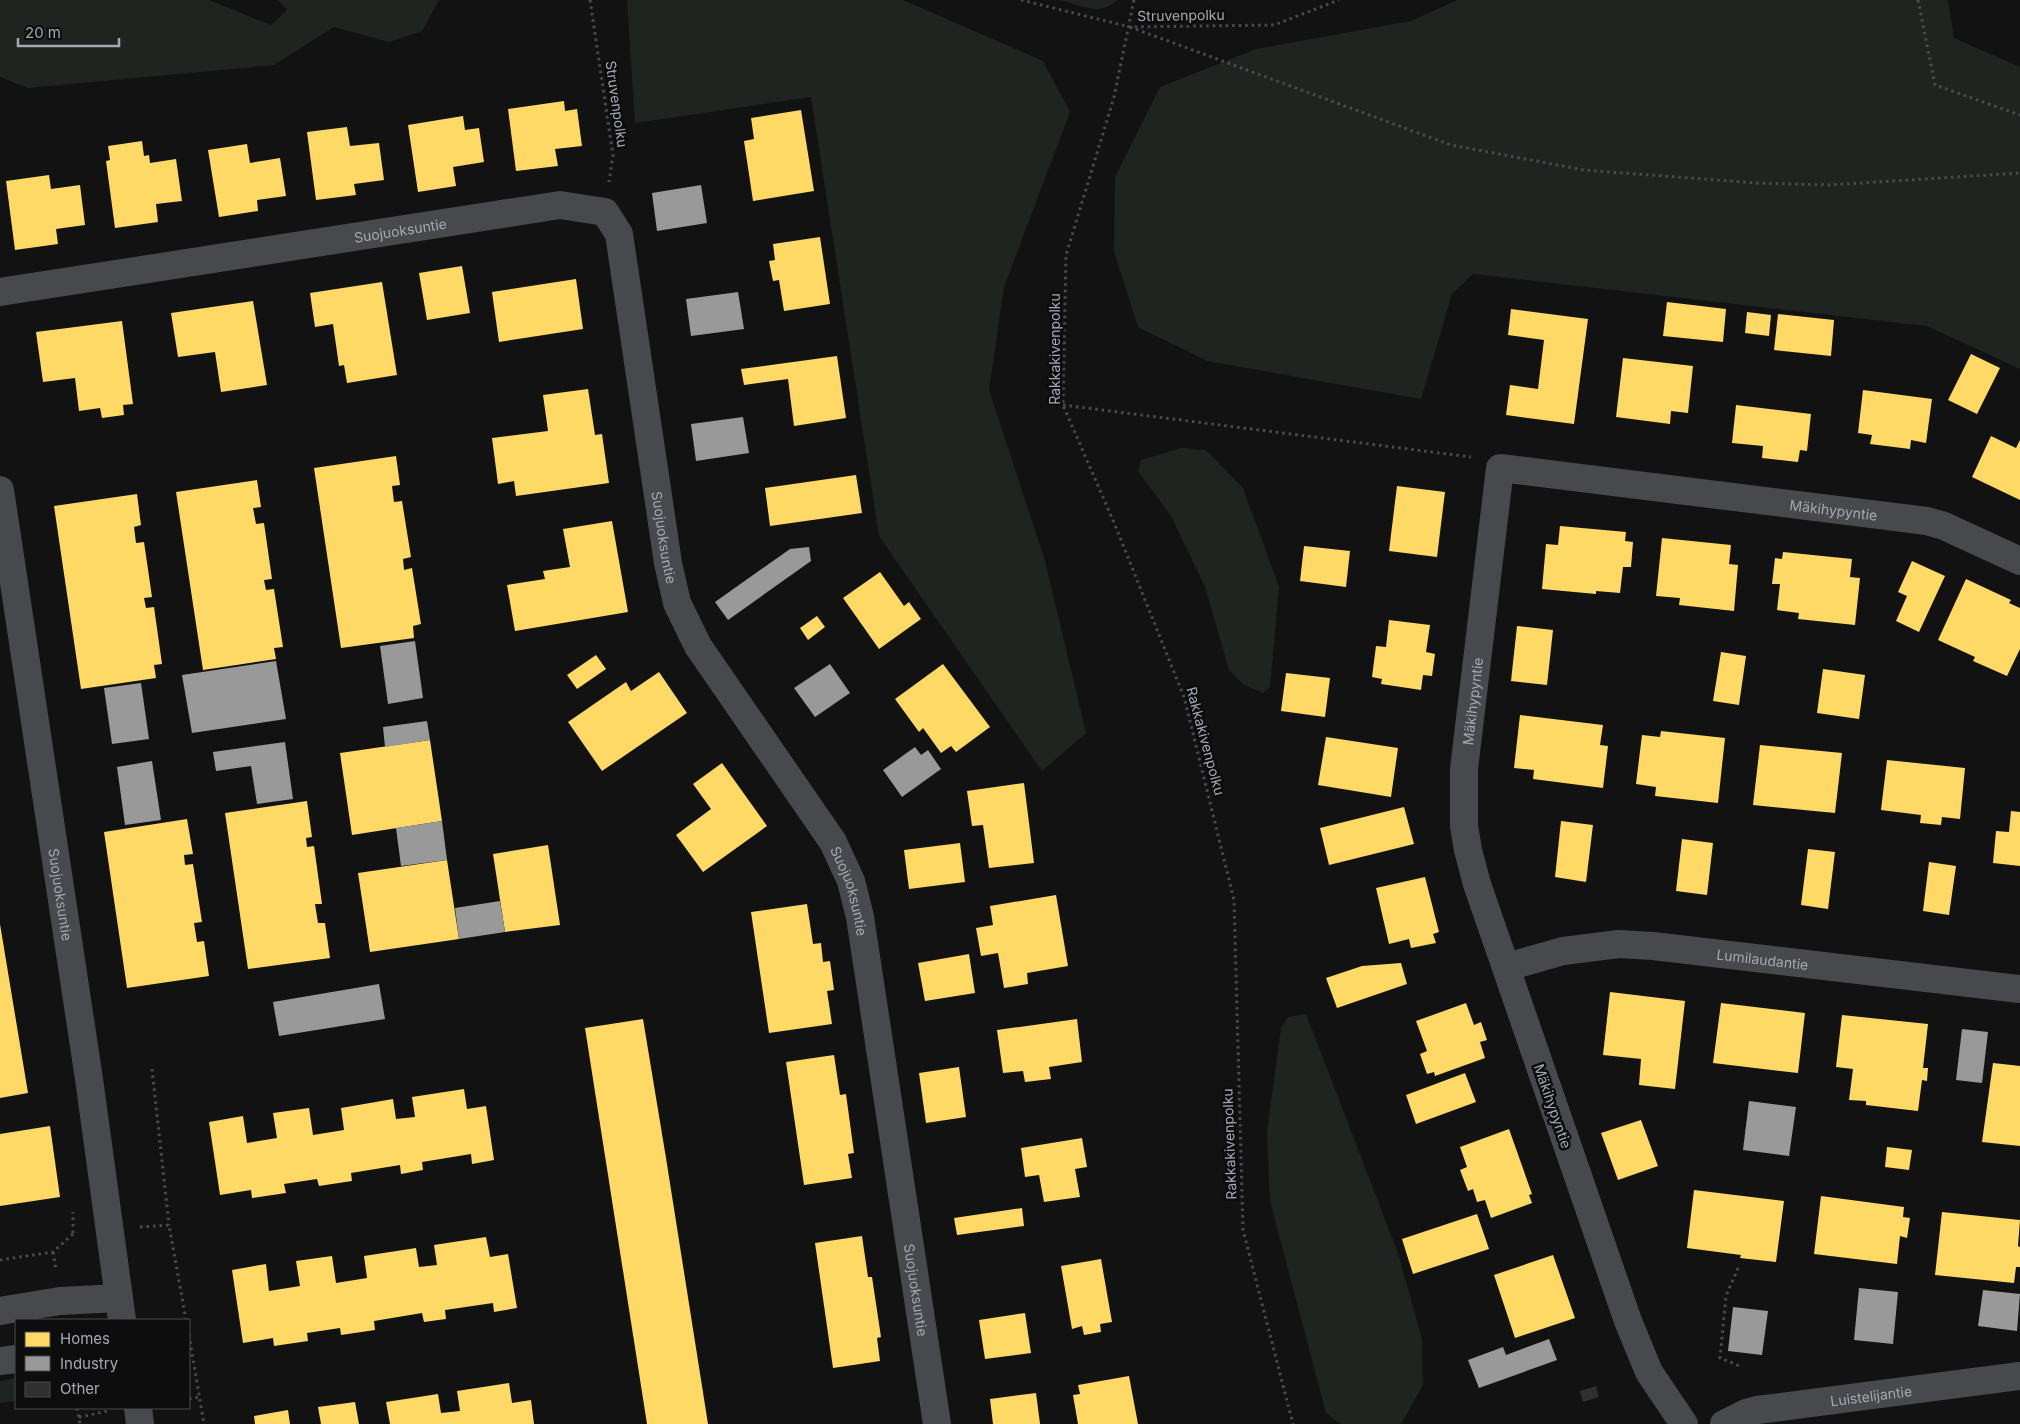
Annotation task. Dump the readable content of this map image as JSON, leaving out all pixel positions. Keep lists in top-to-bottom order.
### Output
{
  "streets": {
    "street": [
      "Suojuoksuntie",
      "Mäkihypyntie",
      "Lumilaudantie",
      "Luistelijantie"
    ],
    "path": ["Struvenpolku", "Rakkakivenpolku"]
  },
  "crossings": [
    ["Struvenpolku", "Suojuoksuntie"],
    ["Struvenpolku", "Rakkakivenpolku"],
    ["Mäkihypyntie", "Lumilaudantie"]
  ],
  "legend": ["Homes", "Industry", "Other"],
  "scale_bar": "20 m"
}
